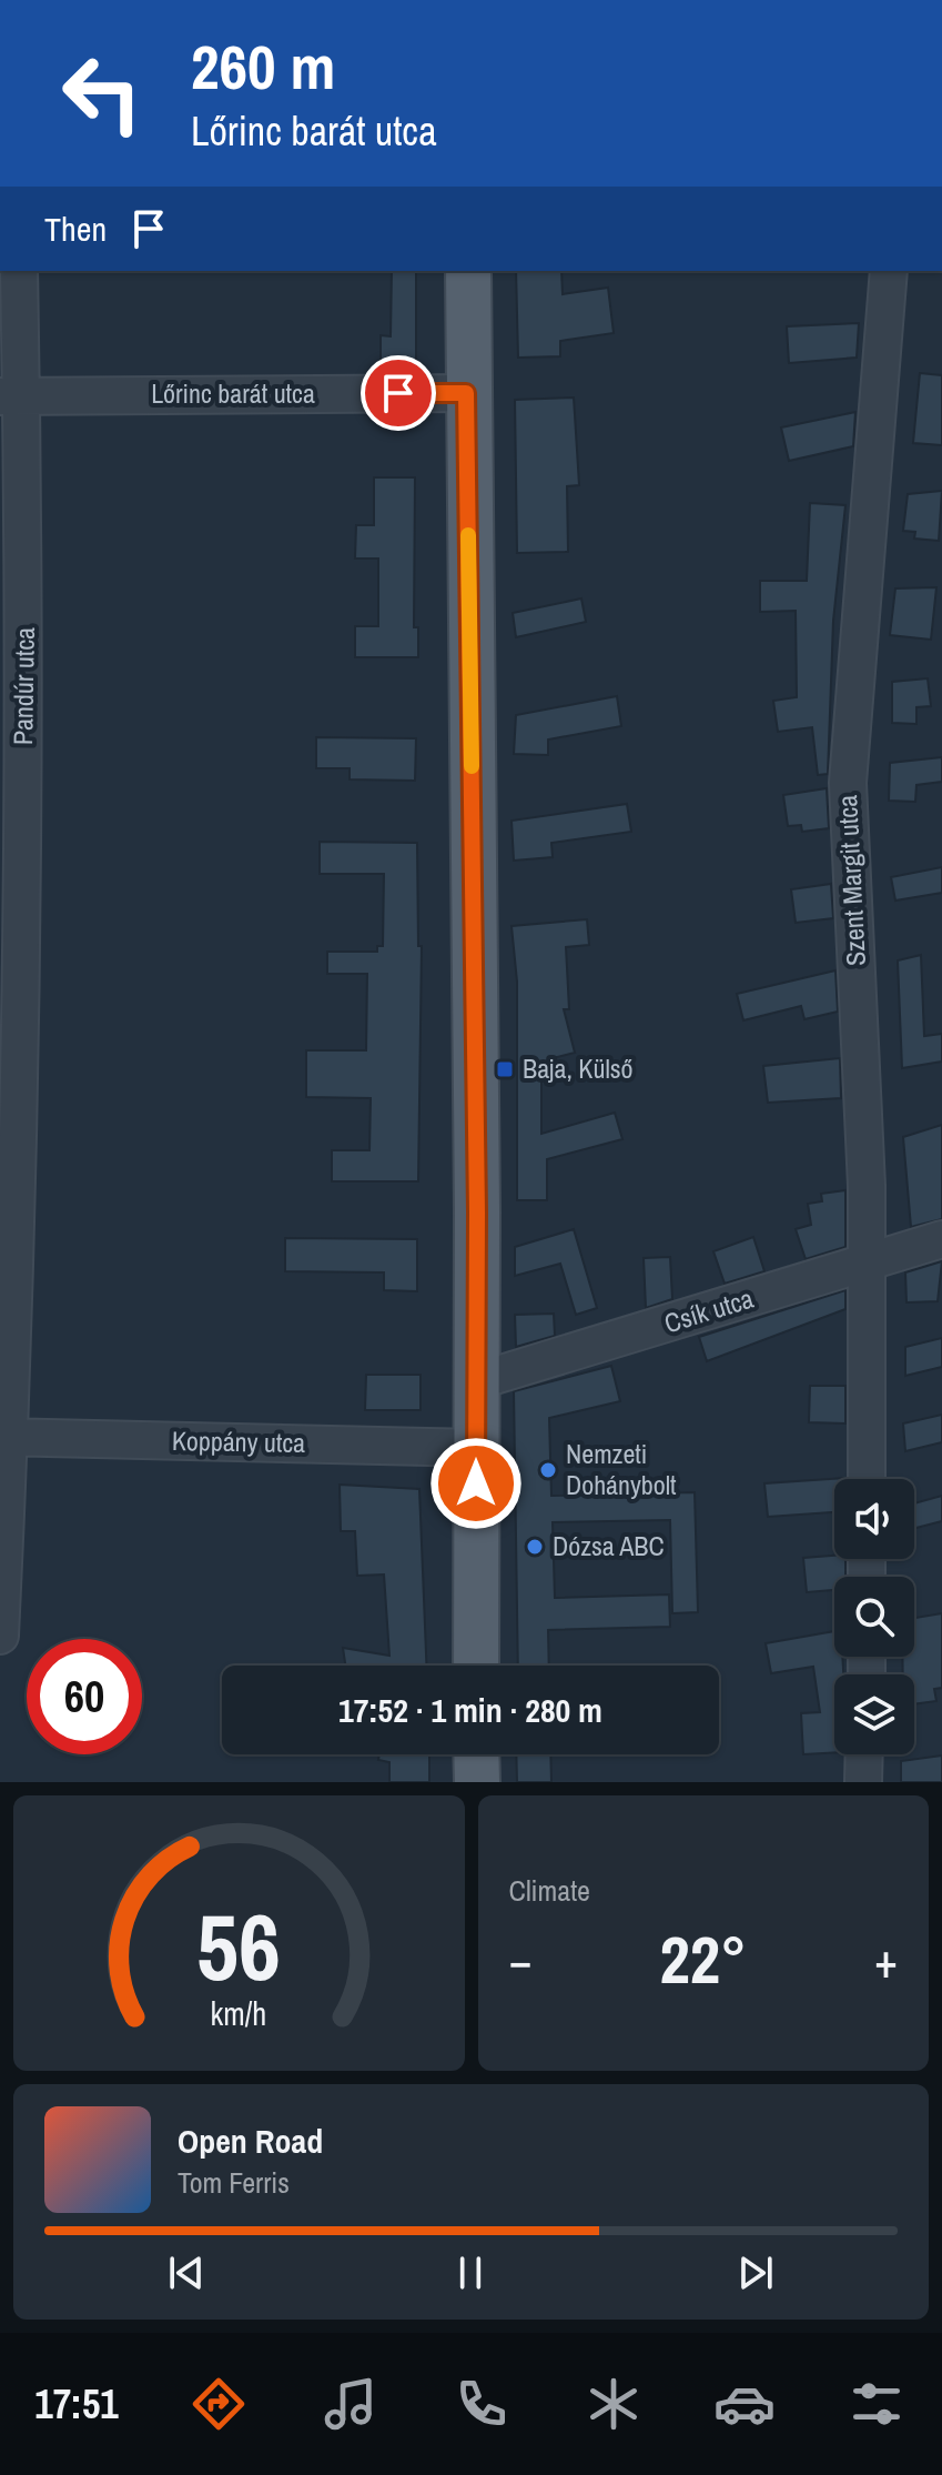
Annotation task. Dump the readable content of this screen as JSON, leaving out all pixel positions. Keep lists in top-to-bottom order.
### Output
{
  "streets": {
    "street": [
      "Lőrinc barát utca",
      "Pandúr utca",
      "Szent Margit utca",
      "Csík utca",
      "Koppány utca"
    ]
  },
  "crossings": [
    ["Lőrinc barát utca", "Pandúr utca"],
    ["Pandúr utca", "Koppány utca"],
    ["Szent Margit utca", "Csík utca"]
  ],
  "places": {
    "transit": ["Baja, Külső"],
    "other": ["Nemzeti Dohánybolt", "Dózsa ABC"]
  },
  "page": {
    "turn": ["260 m", "Lőrinc barát utca"],
    "then": "Then",
    "limit": "60",
    "trip": "17:52 · 1 min · 280 m",
    "tile": "Climate",
    "heat": ["−", "22°", "+"],
    "song": ["Open Road", "Tom Ferris"],
    "tabs": "17:51",
    "gauge": ["56", "km/h"]
  }
}
